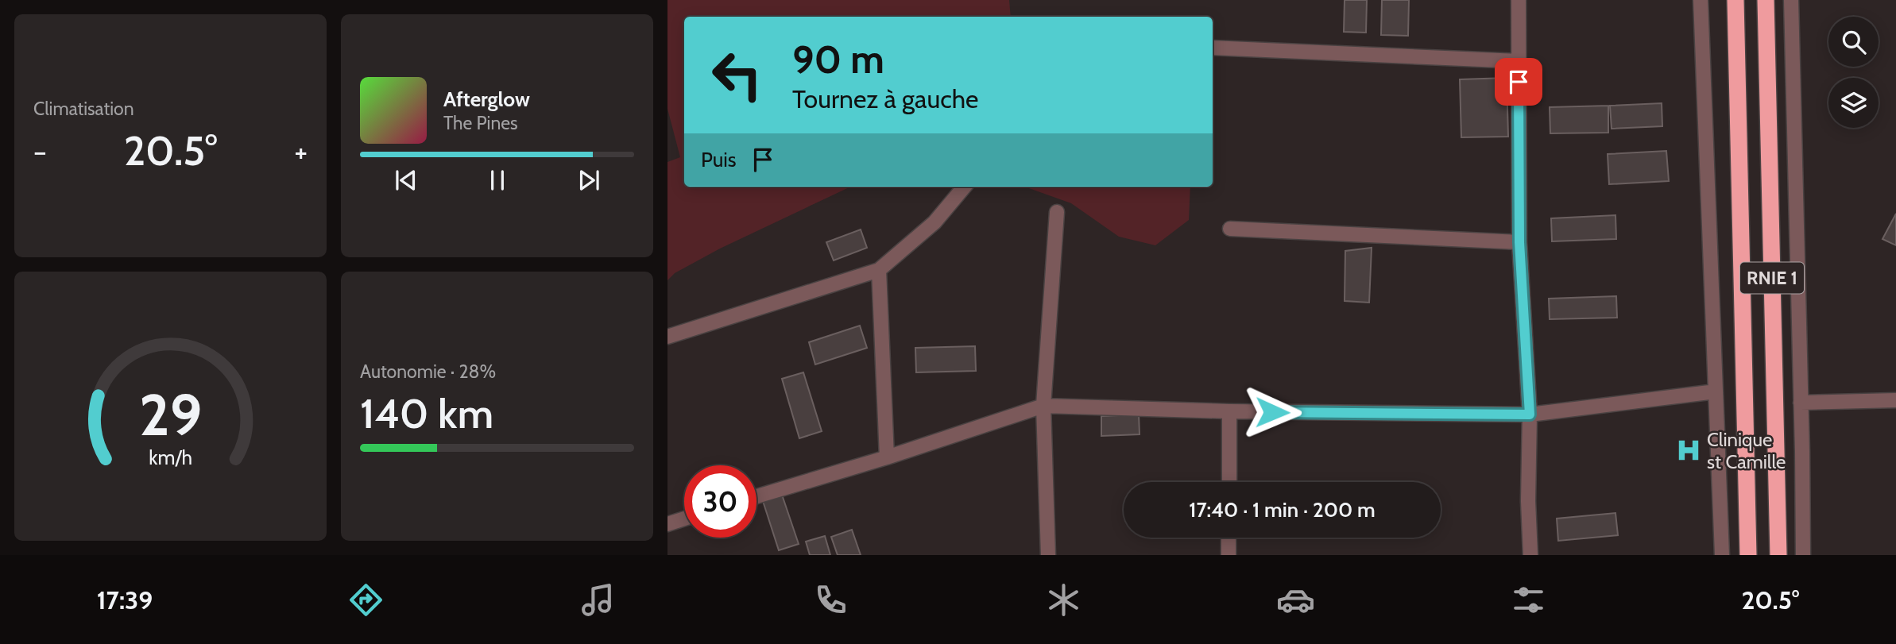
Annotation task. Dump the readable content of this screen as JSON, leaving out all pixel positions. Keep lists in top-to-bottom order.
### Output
{
  "streets": {
    "highway": ["RNIE 1"]
  },
  "places": {
    "hospital": ["Clinique st Camille"]
  },
  "page": {
    "tile": [
      "Climatisation",
      ["Autonomie · 28%", "140 km"]
    ],
    "turn": ["90 m", "Tournez à gauche"],
    "song": ["Afterglow", "The Pines"],
    "heat": ["−", "20.5°", "+"],
    "then": "Puis",
    "limit": "30",
    "trip": "17:40 · 1 min · 200 m",
    "tabs": ["17:39", "20.5°"],
    "gauge": ["29", "km/h"]
  }
}
